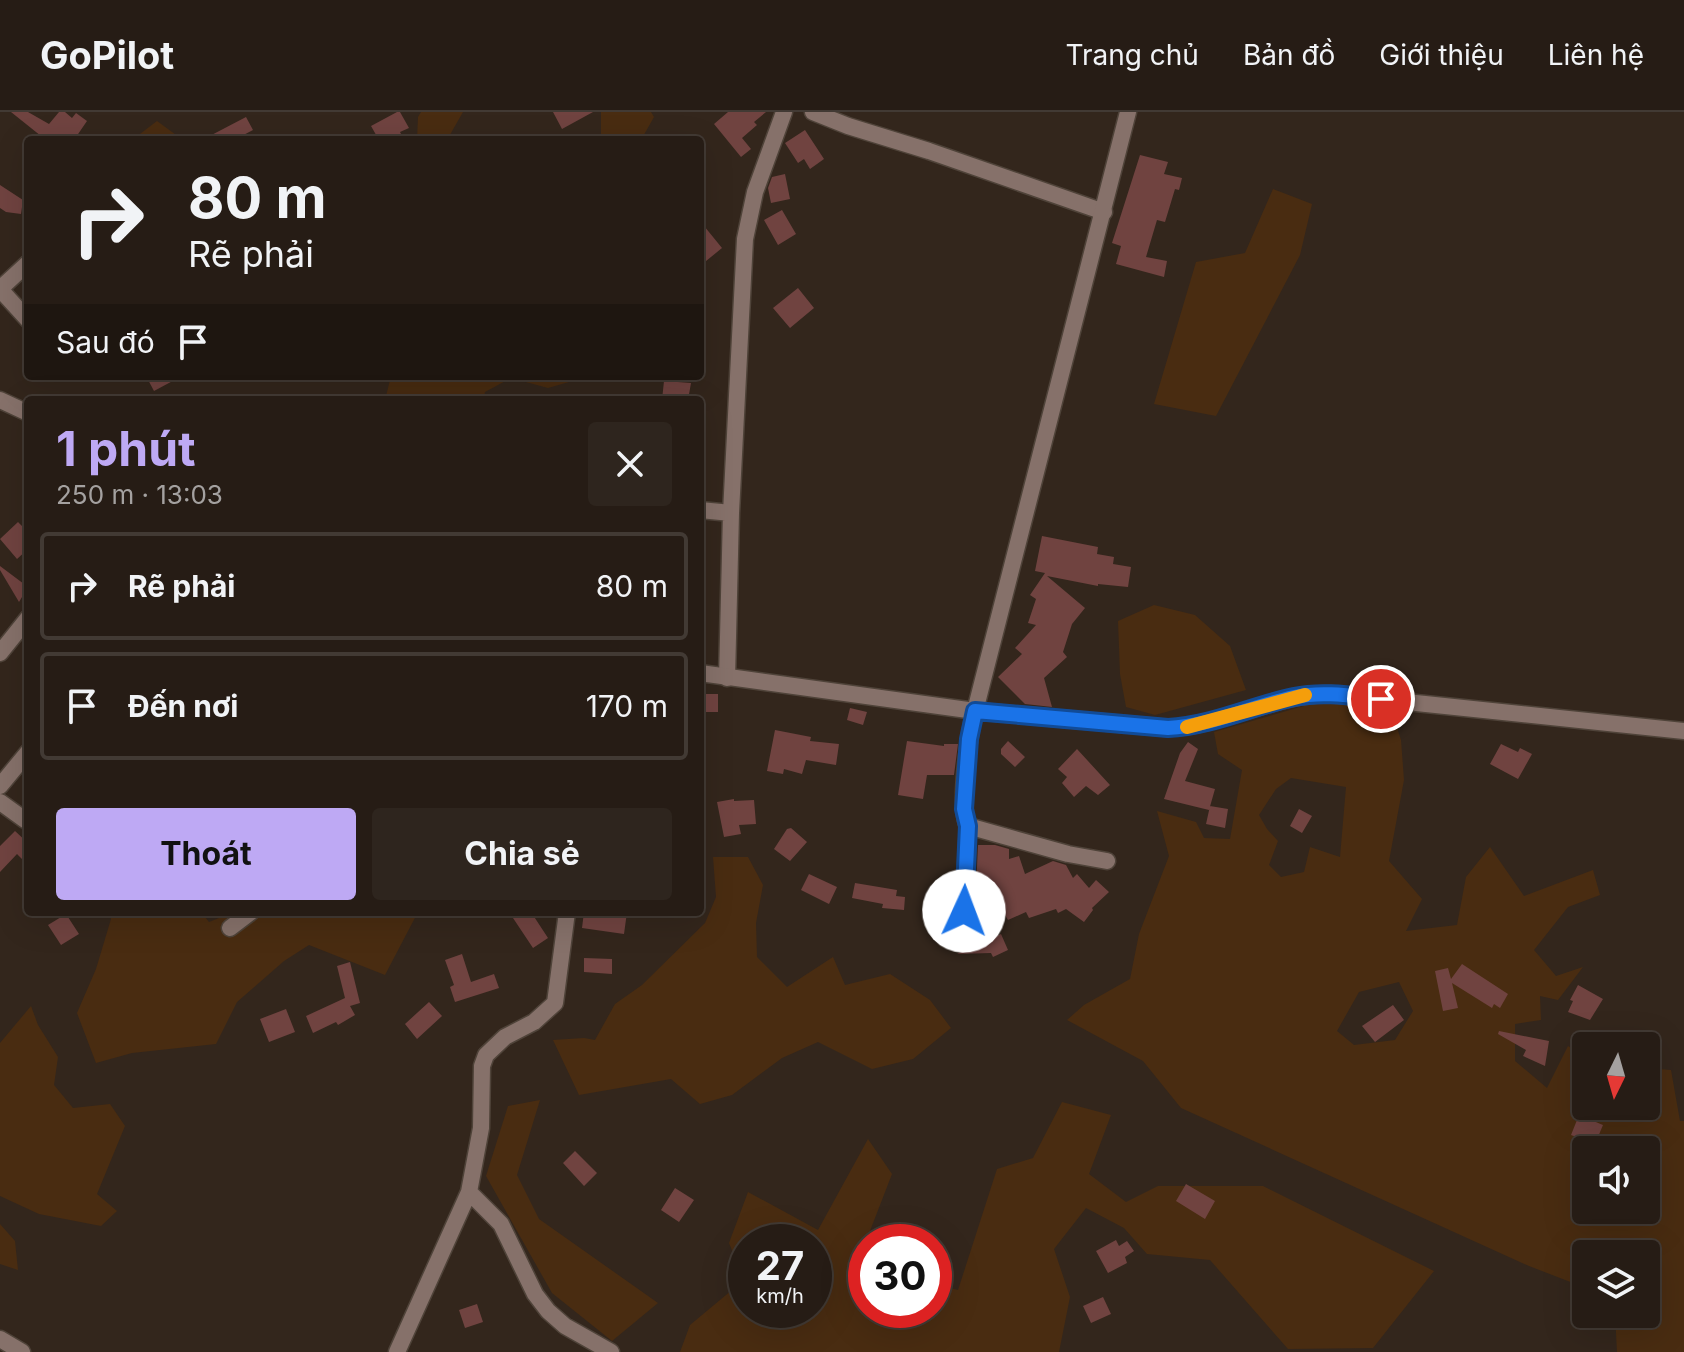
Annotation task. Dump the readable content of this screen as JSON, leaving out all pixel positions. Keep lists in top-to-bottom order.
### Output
{
  "north": "bottom",
  "page": {
    "header": "GoPilot",
    "nav": [
      "Trang chủ",
      "Bản đồ",
      "Giới thiệu",
      "Liên hệ"
    ],
    "turn": ["80 m", "Rẽ phải"],
    "then": "Sau đó",
    "heading": ["1 phút", "250 m · 13:03"],
    "list": [
      {
        "name": "Rẽ phải",
        "value": "80 m"
      },
      {
        "name": "Đến nơi",
        "value": "170 m"
      }
    ],
    "buttons": ["Thoát", "Chia sẻ"],
    "speed": "27 km/h",
    "limit": "30"
  }
}
